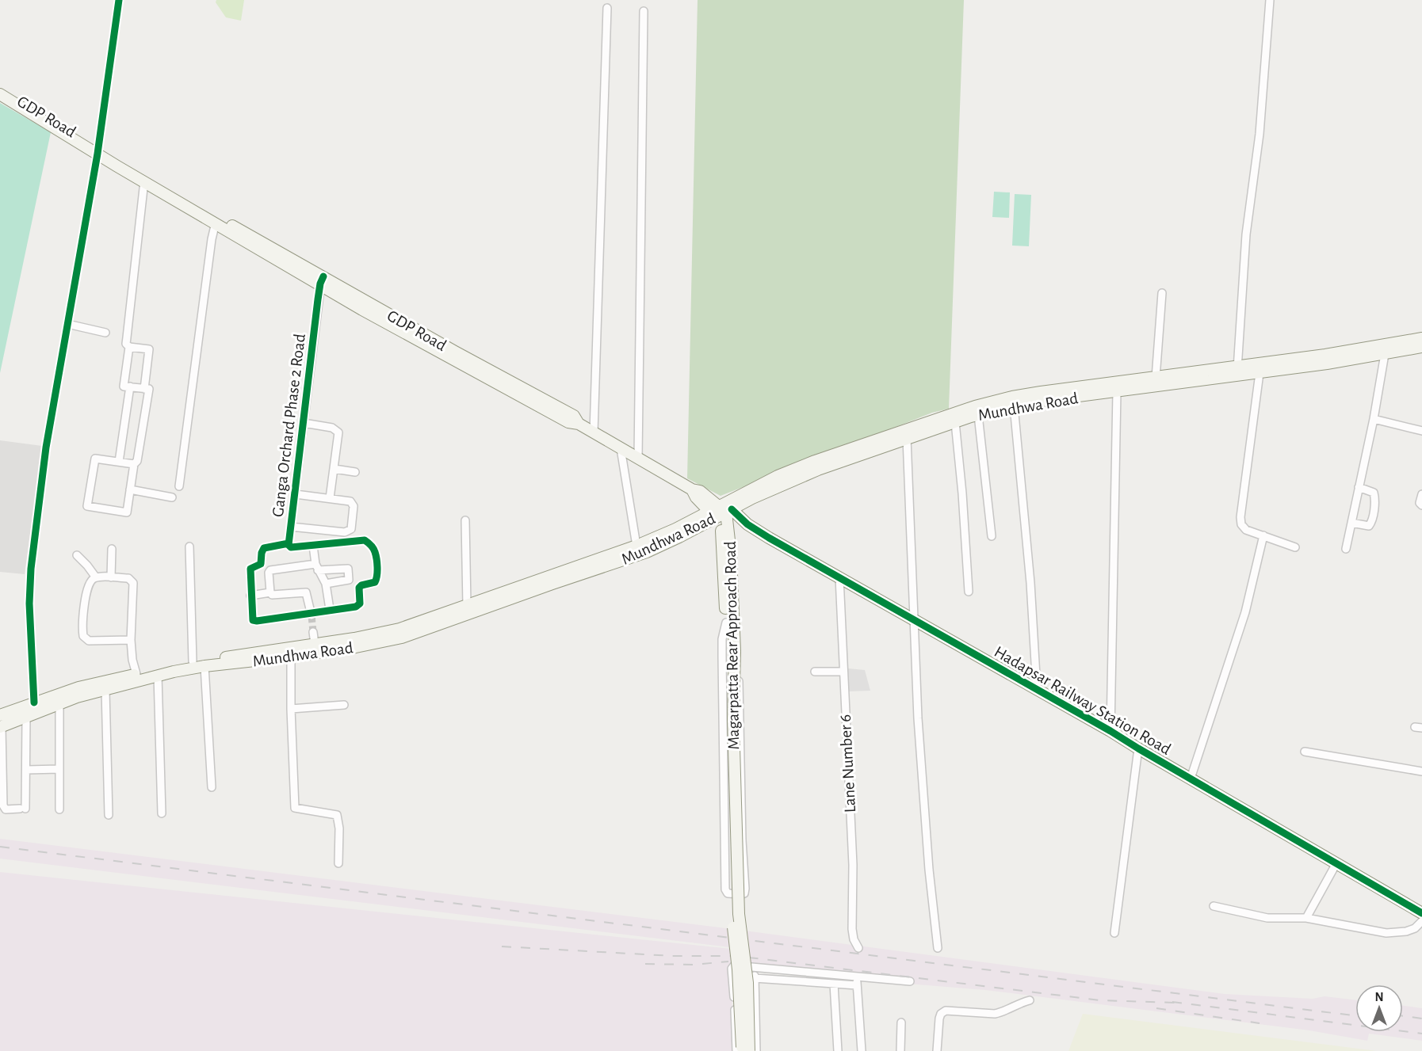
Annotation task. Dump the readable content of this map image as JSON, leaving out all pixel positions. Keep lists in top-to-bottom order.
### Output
{
  "streets": {
    "main road": [
      "GDP Road",
      "Mundhwa Road",
      "Magarpatta Rear Approach Road",
      "Hadapsar Railway Station Road"
    ],
    "street": ["Ganga Orchard Phase 2 Road", "Lane Number 6"]
  },
  "crossings": [
    ["GDP Road", "Ganga Orchard Phase 2 Road"],
    ["GDP Road", "Magarpatta Rear Approach Road"],
    ["Mundhwa Road", "Magarpatta Rear Approach Road"],
    ["Mundhwa Road", "Hadapsar Railway Station Road"],
    ["Magarpatta Rear Approach Road", "Hadapsar Railway Station Road"],
    ["Hadapsar Railway Station Road", "Lane Number 6"]
  ],
  "north": "top"
}
